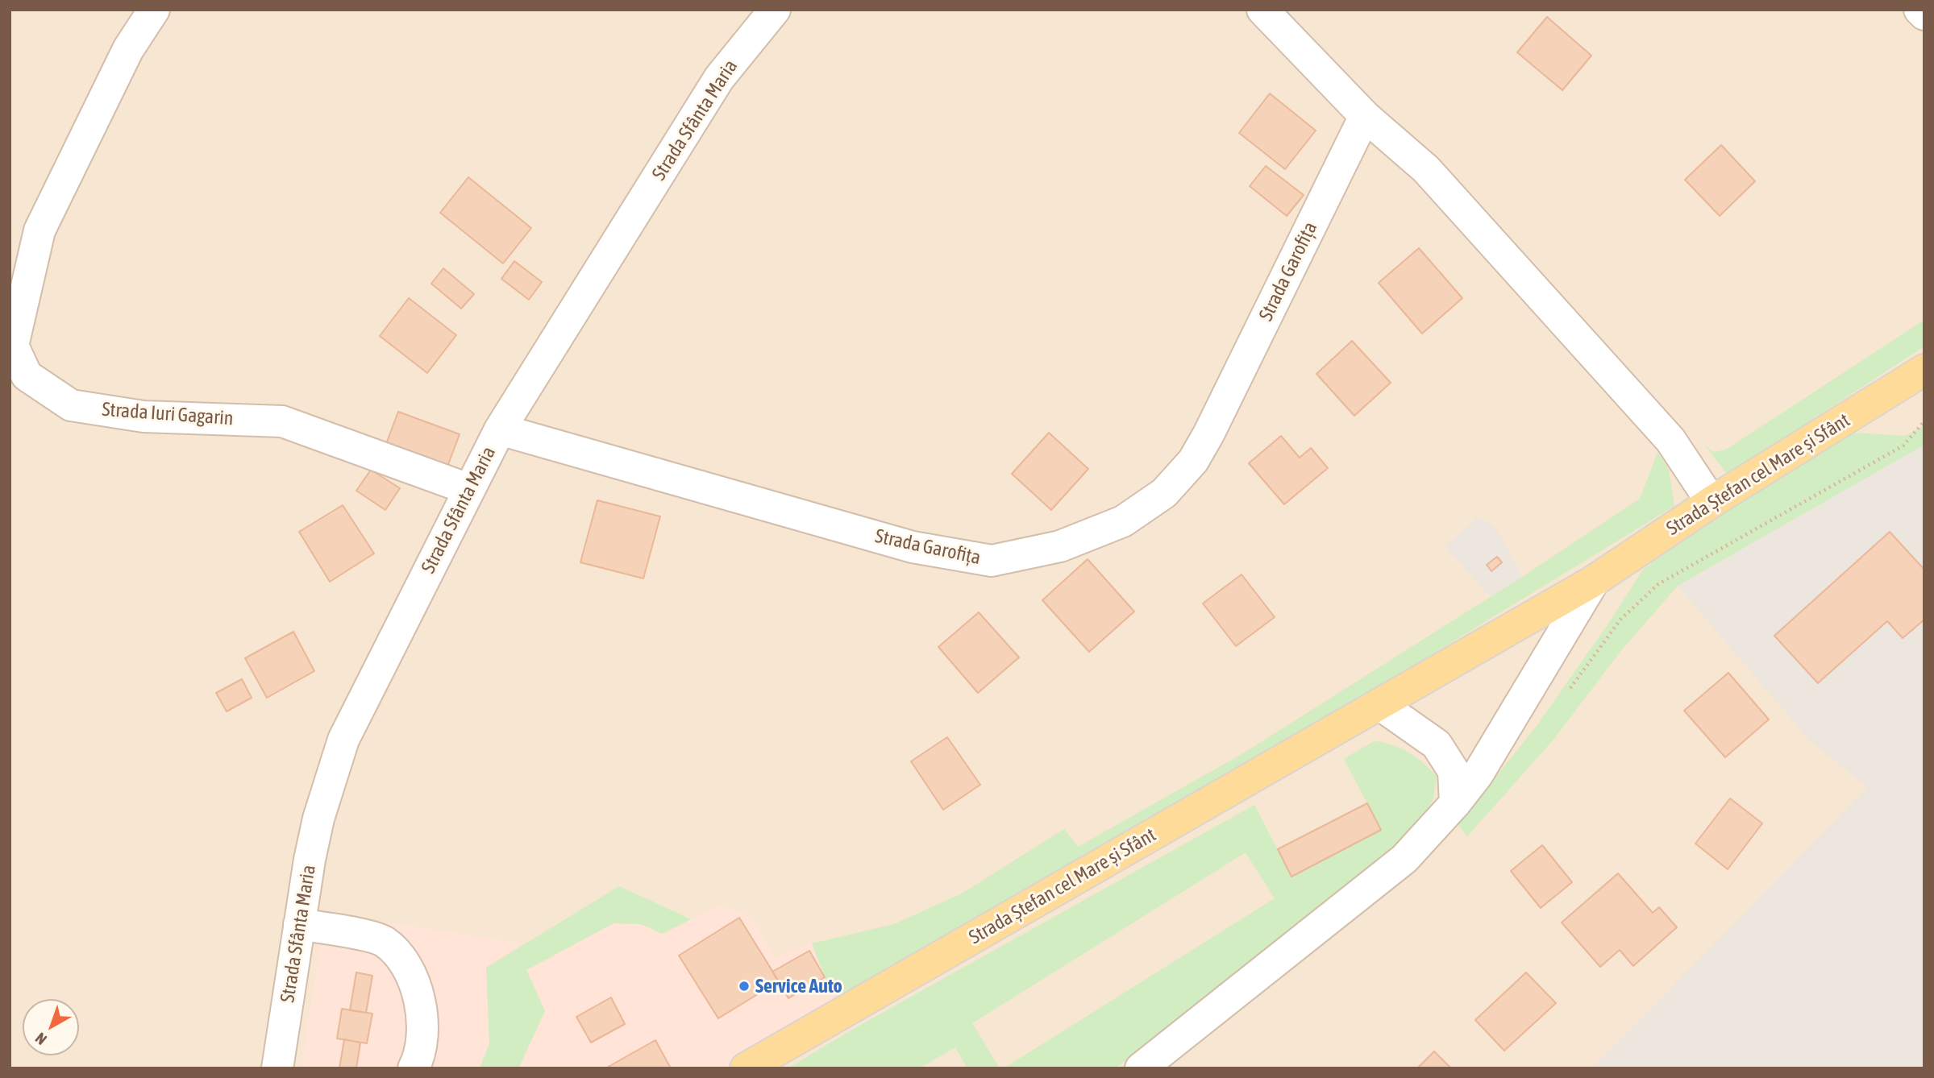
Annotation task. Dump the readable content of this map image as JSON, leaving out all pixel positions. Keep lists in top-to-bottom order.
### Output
{
  "streets": {
    "main road": ["Strada Ștefan cel Mare și Sfânt"],
    "street": ["Strada Sfânta Maria", "Strada Garofița", "Strada Iuri Gagarin"]
  },
  "crossings": [
    ["Strada Sfânta Maria", "Strada Garofița"],
    ["Strada Sfânta Maria", "Strada Iuri Gagarin"]
  ],
  "places": ["Service Auto"],
  "north": "bottom left"
}
